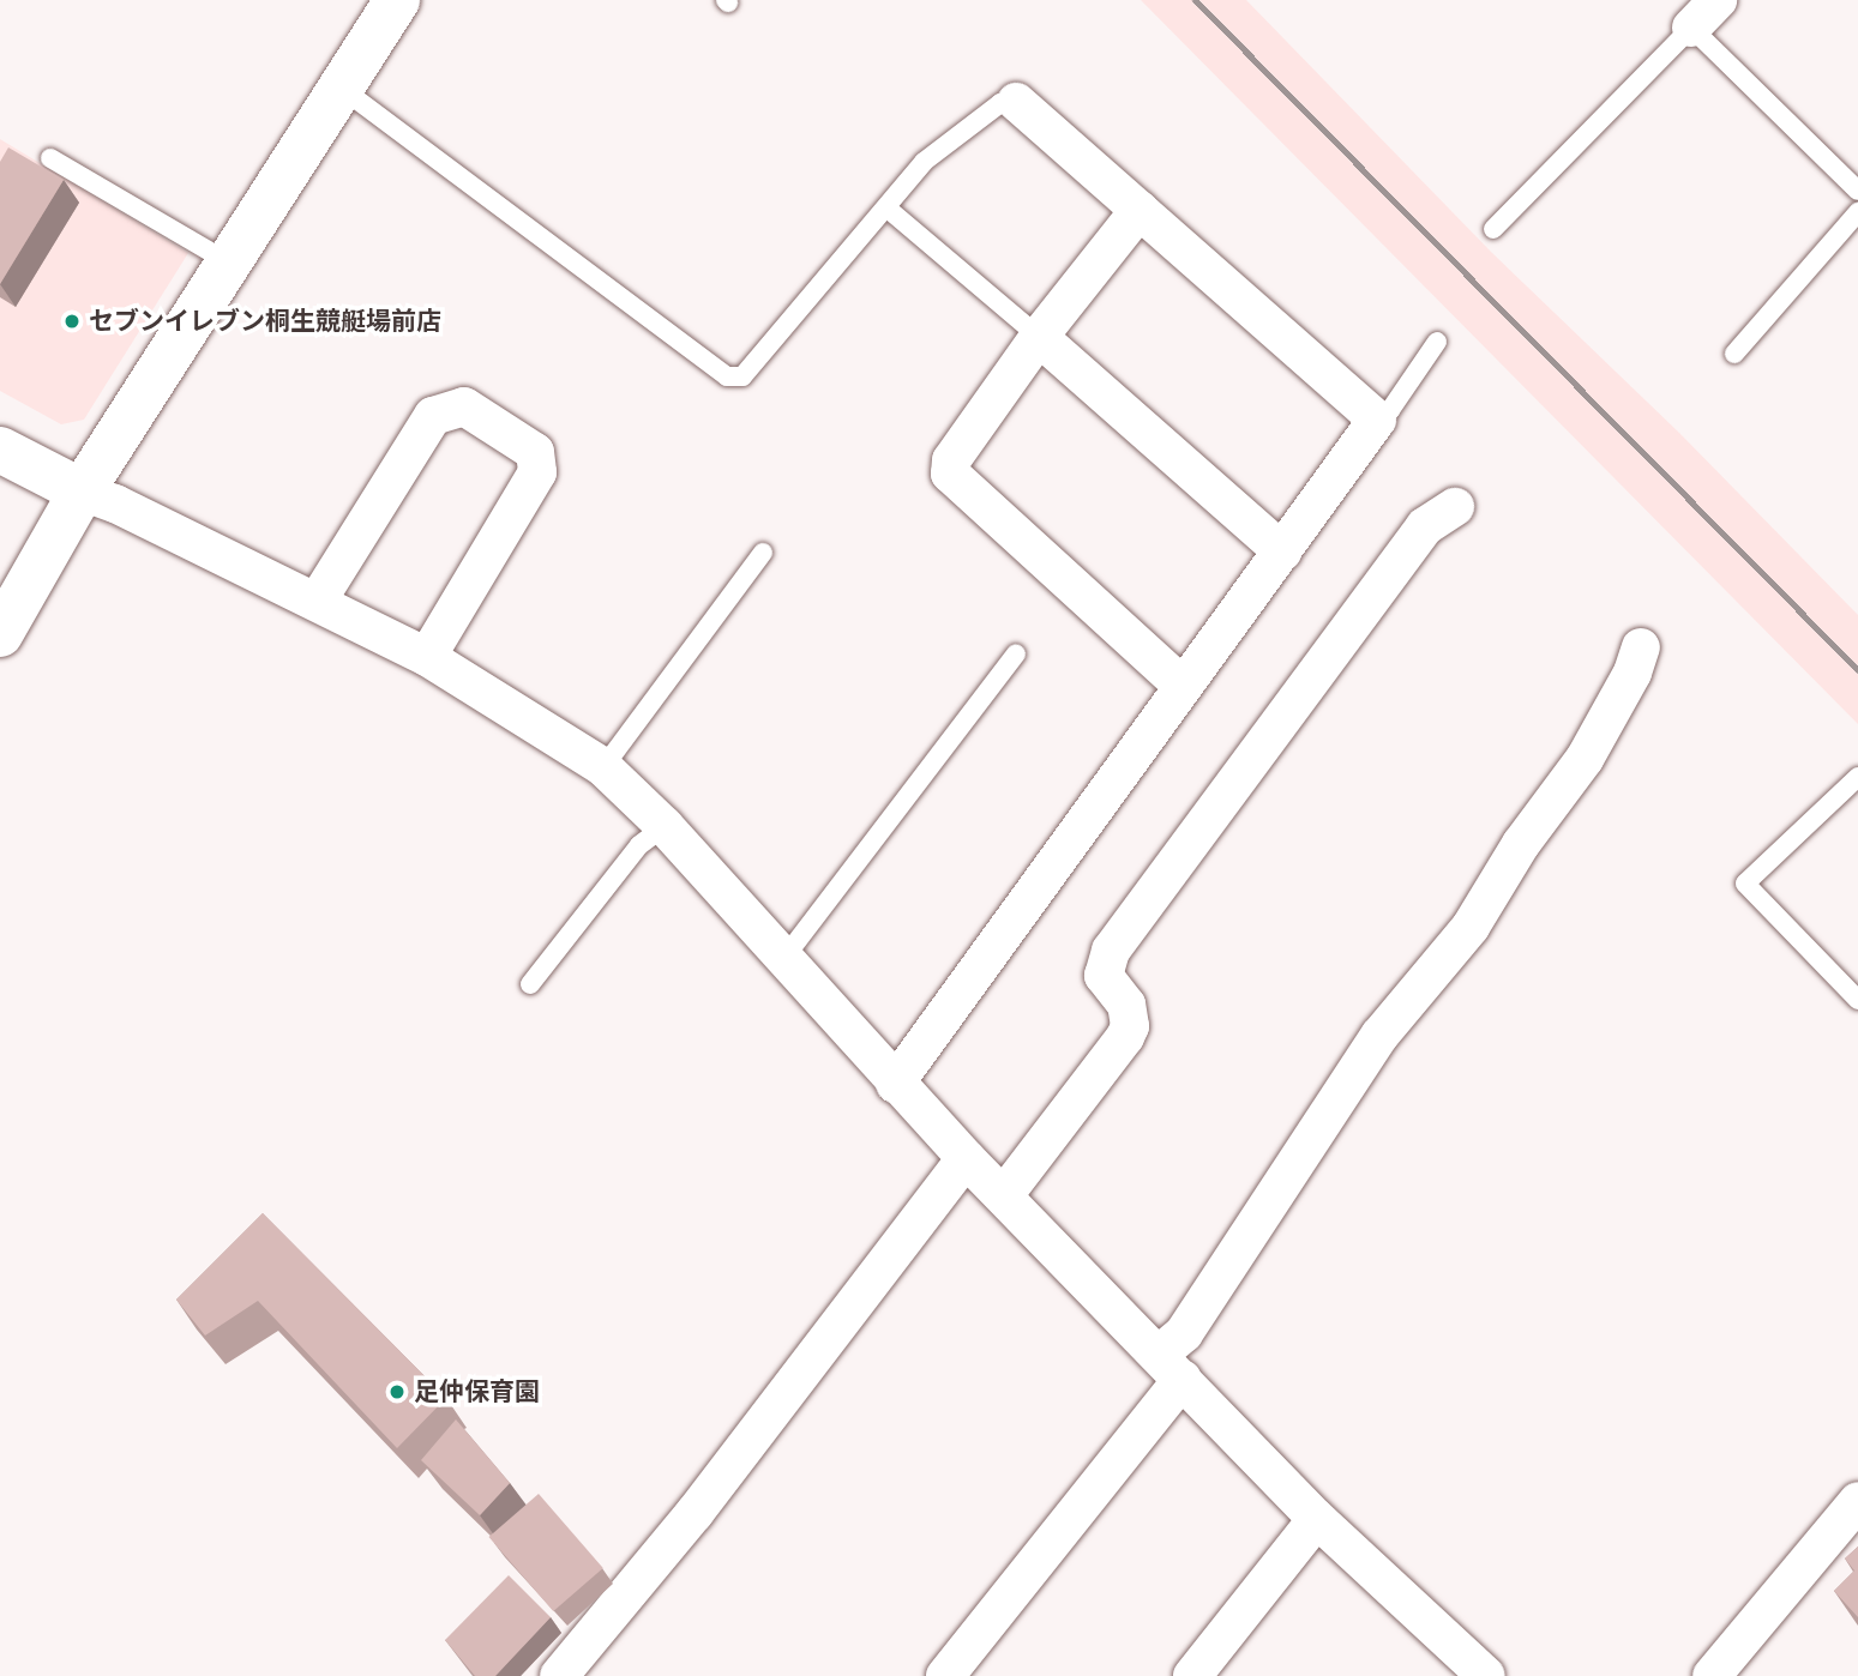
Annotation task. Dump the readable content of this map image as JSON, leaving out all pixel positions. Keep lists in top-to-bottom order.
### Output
{
  "places": ["セブンイレブン桐生競艇場前店", "足仲保育園"]
}
